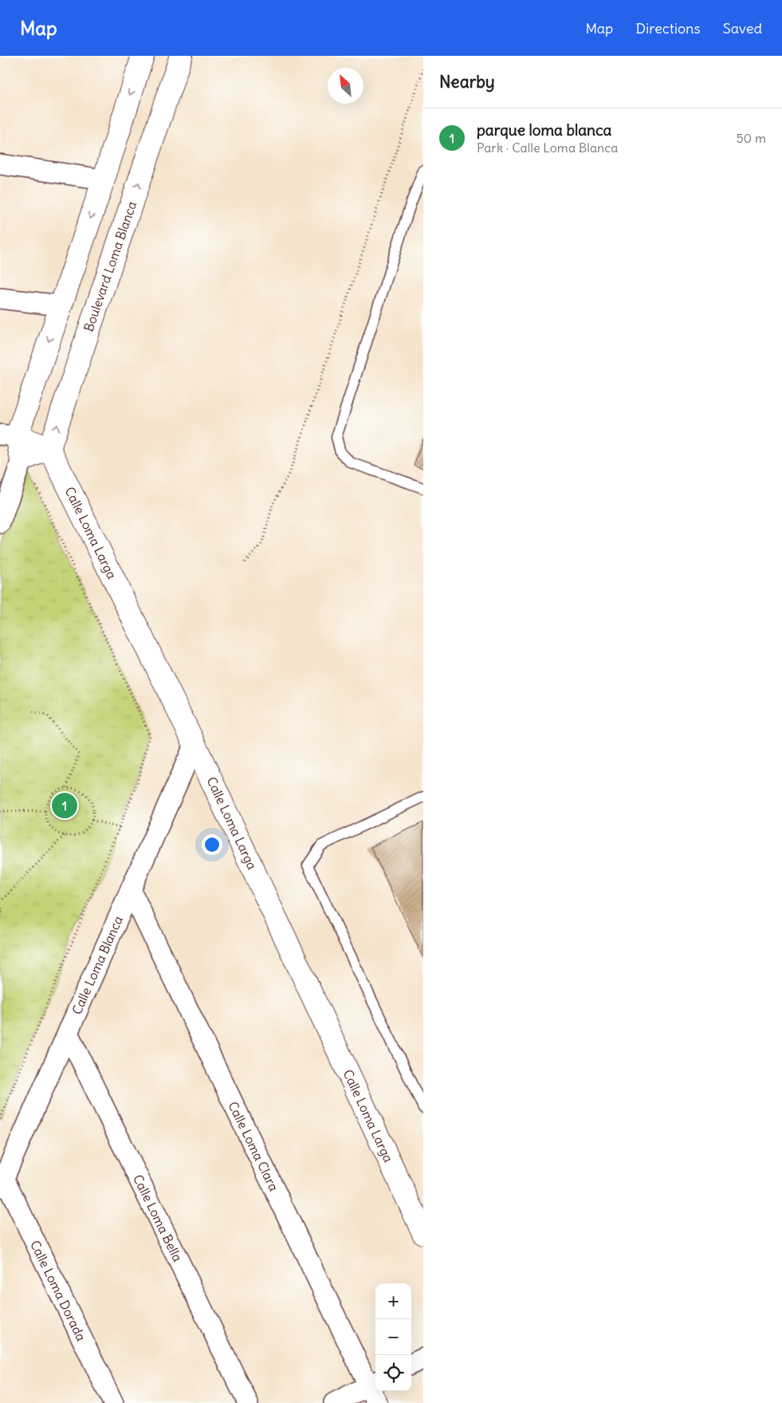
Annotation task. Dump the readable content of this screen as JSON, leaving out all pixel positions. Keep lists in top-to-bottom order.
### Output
{
  "streets": {
    "street": [
      "Boulevard Loma Blanca",
      "Calle Loma Larga",
      "Calle Loma Blanca",
      "Calle Loma Clara",
      "Calle Loma Bella",
      "Calle Loma Dorada"
    ]
  },
  "crossings": [
    ["Boulevard Loma Blanca", "Calle Loma Larga"],
    ["Calle Loma Larga", "Calle Loma Blanca"],
    ["Calle Loma Blanca", "Calle Loma Clara"],
    ["Calle Loma Blanca", "Calle Loma Bella"],
    ["Calle Loma Blanca", "Calle Loma Dorada"]
  ],
  "north": "top left",
  "page": {
    "header": "Map",
    "nav": ["Map", "Directions", "Saved"],
    "heading": "Nearby",
    "list": [
      {
        "mark": "1",
        "name": "parque loma blanca",
        "note": "Park · Calle Loma Blanca",
        "value": "50 m"
      }
    ],
    "pins": "1",
    "map_buttons": ["+", "−"]
  }
}
